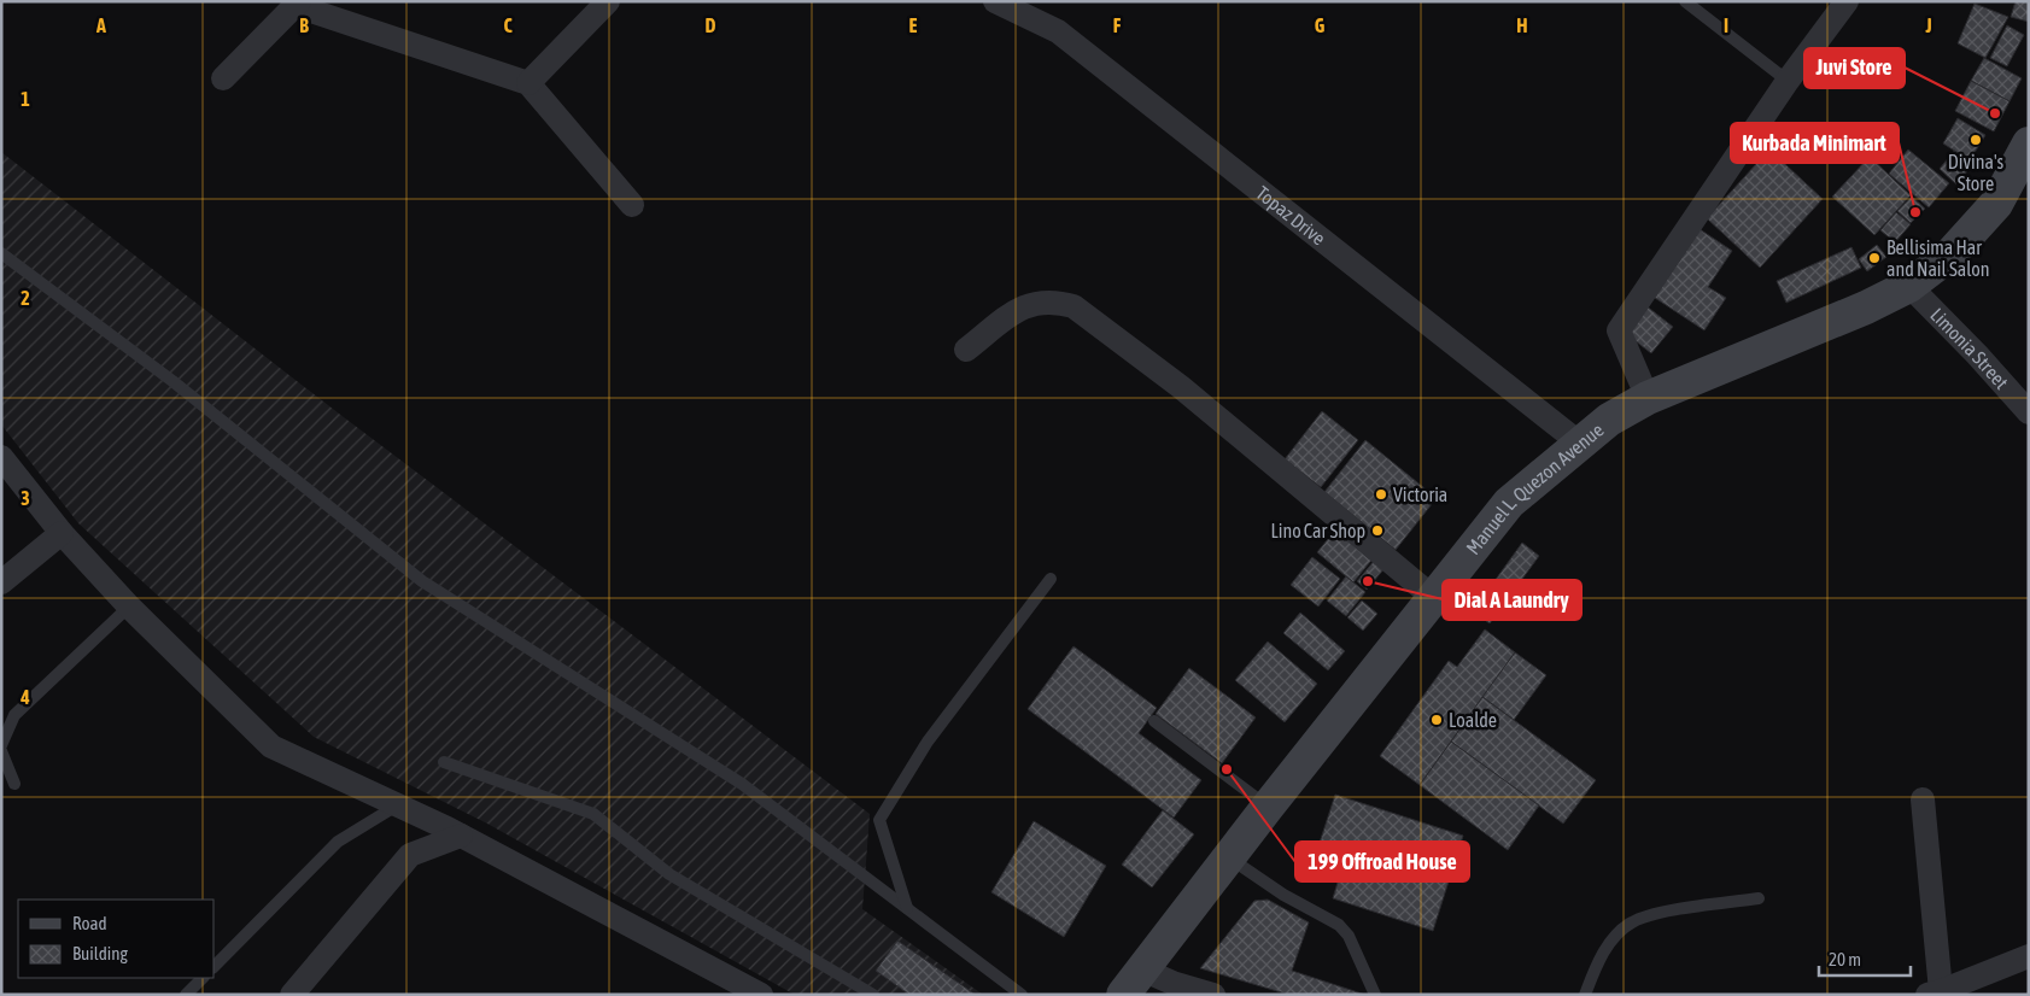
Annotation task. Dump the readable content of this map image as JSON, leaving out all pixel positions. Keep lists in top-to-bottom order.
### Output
{
  "streets": {
    "main road": ["Manuel L. Quezon Avenue"],
    "street": ["Topaz Drive", "Limonia Street"]
  },
  "crossings": [
    ["Topaz Drive", "Manuel L. Quezon Avenue"],
    ["Limonia Street", "Manuel L. Quezon Avenue"]
  ],
  "places": [
    "Juvi Store",
    "Divina's Store",
    "Kurbada Minimart",
    "Bellisima Har and Nail Salon",
    "Victoria",
    "Lino Car Shop",
    "Dial A Laundry",
    "Loalde",
    "199 Offroad House"
  ],
  "legend": ["Road", "Building"],
  "scale_bar": "20 m",
  "grid": {
    "columns": [
      "A",
      "B",
      "C",
      "D",
      "E",
      "F",
      "G",
      "H",
      "I",
      "J"
    ],
    "rows": [
      "1",
      "2",
      "3",
      "4"
    ]
  }
}
